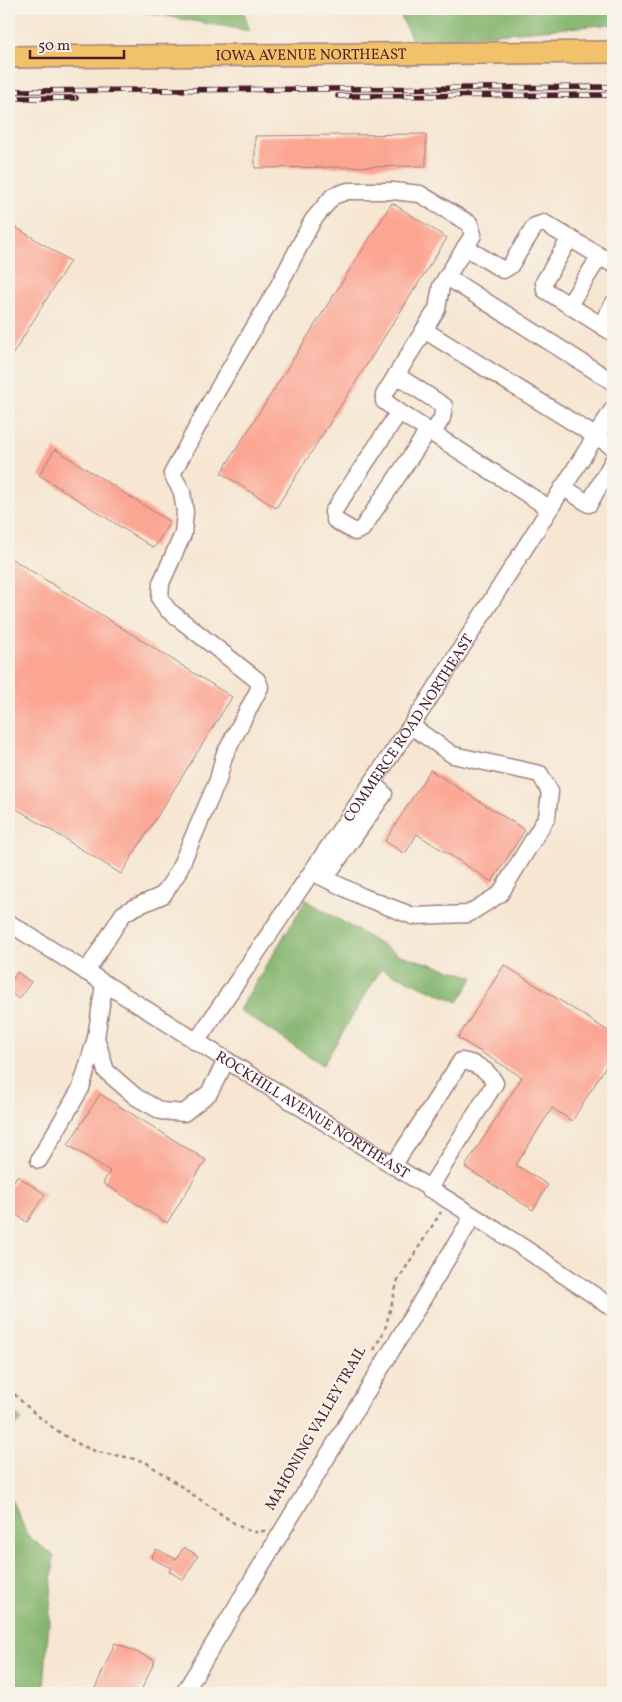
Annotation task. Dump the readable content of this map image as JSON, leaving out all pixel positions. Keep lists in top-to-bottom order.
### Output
{
  "streets": {
    "main road": ["IOWA AVENUE NORTHEAST"],
    "street": ["COMMERCE ROAD NORTHEAST", "ROCKHILL AVENUE NORTHEAST"],
    "path": ["MAHONING VALLEY TRAIL"]
  },
  "crossings": [
    ["COMMERCE ROAD NORTHEAST", "ROCKHILL AVENUE NORTHEAST"],
    ["ROCKHILL AVENUE NORTHEAST", "MAHONING VALLEY TRAIL"]
  ],
  "scale_bar": "50 m"
}
